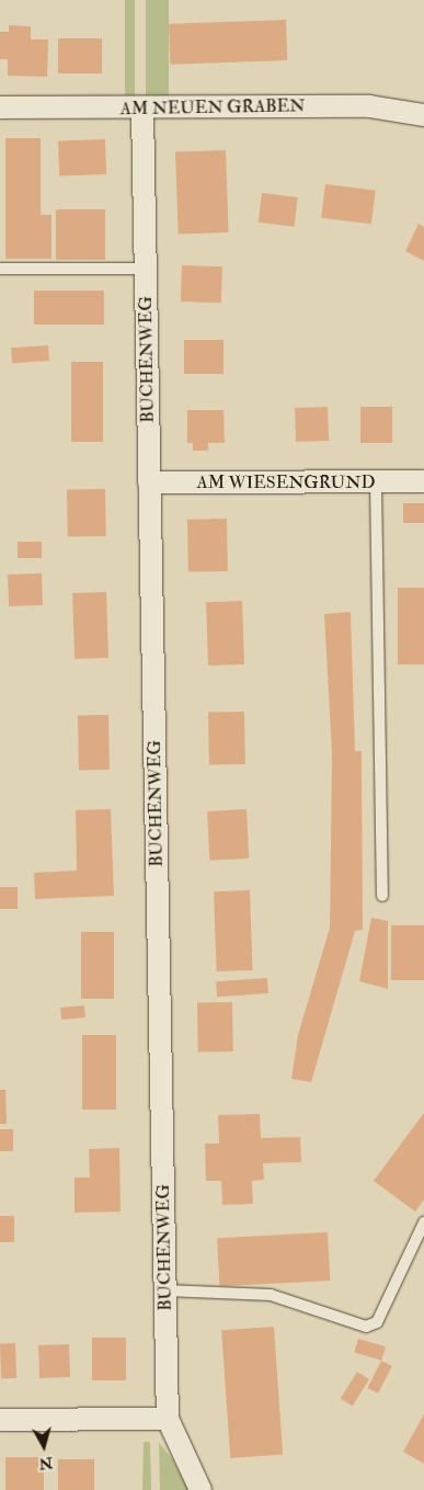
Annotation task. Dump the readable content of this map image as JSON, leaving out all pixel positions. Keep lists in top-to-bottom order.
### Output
{
  "streets": {
    "street": ["AM NEUEN GRABEN", "BUCHENWEG", "AM WIESENGRUND"]
  },
  "crossings": [
    ["AM NEUEN GRABEN", "BUCHENWEG"],
    ["BUCHENWEG", "AM WIESENGRUND"]
  ],
  "north": "bottom"
}
